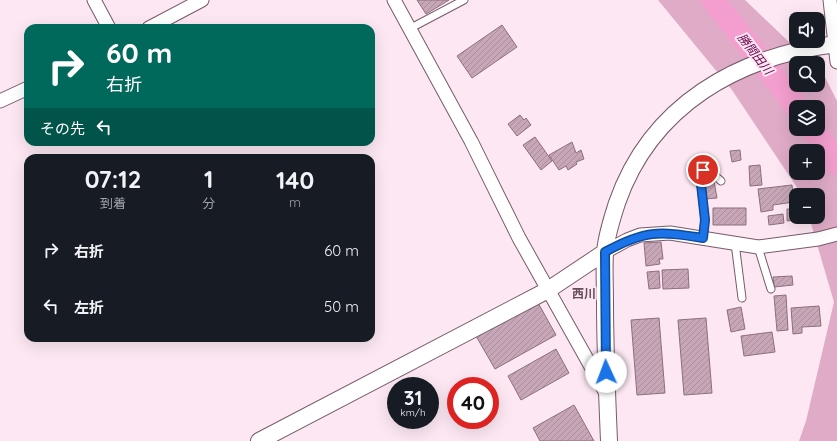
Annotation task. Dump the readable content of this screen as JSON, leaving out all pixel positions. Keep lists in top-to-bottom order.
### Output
{
  "districts": ["西川"],
  "water": ["勝間田川"],
  "page": {
    "map_buttons": ["+", "−"],
    "turn": ["60 m", "右折"],
    "then": "その先",
    "eta": [
      "07:12",
      "到着",
      "1",
      "分",
      "140",
      "m"
    ],
    "list": [
      {
        "name": "右折",
        "value": "60 m"
      },
      {
        "name": "左折",
        "value": "50 m"
      }
    ],
    "speed": "31 km/h",
    "limit": "40"
  }
}
